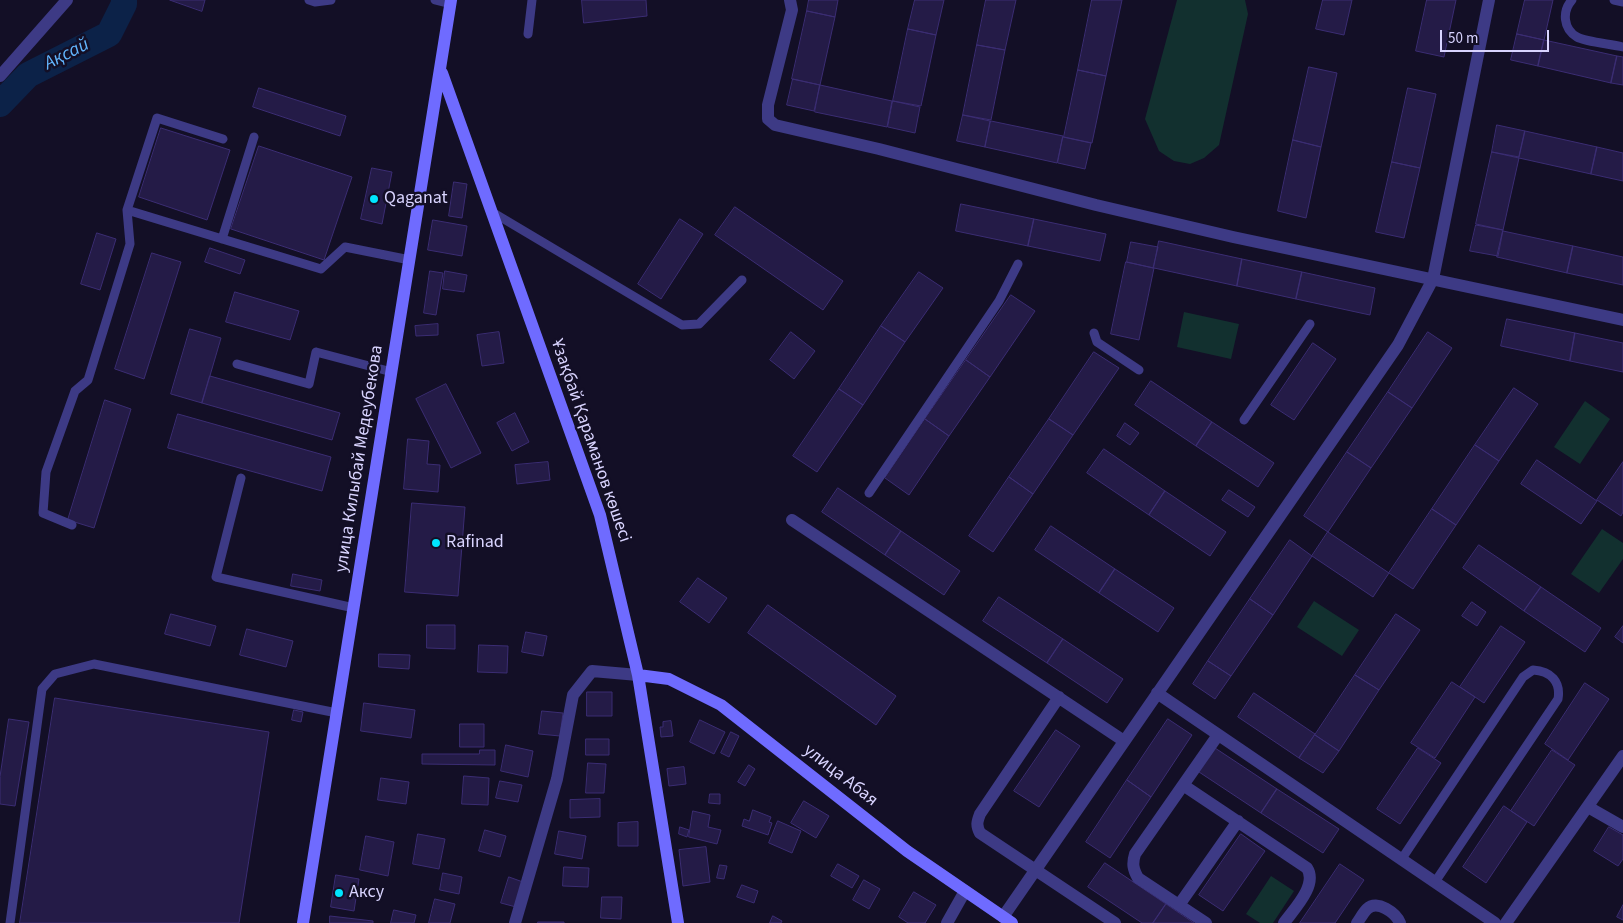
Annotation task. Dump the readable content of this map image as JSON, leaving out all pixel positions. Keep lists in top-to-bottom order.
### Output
{
  "streets": {
    "street": ["Ұзақбай Қараманов көшесі", "улица Килыбай Медеубекова", "улица Абая"]
  },
  "crossings": [
    ["Ұзақбай Қараманов көшесі", "улица Килыбай Медеубекова"],
    ["Ұзақбай Қараманов көшесі", "улица Абая"]
  ],
  "water": ["Ақсай"],
  "places": ["Qaganat", "Rafinad", "Аксу"],
  "scale_bar": "50 m"
}
